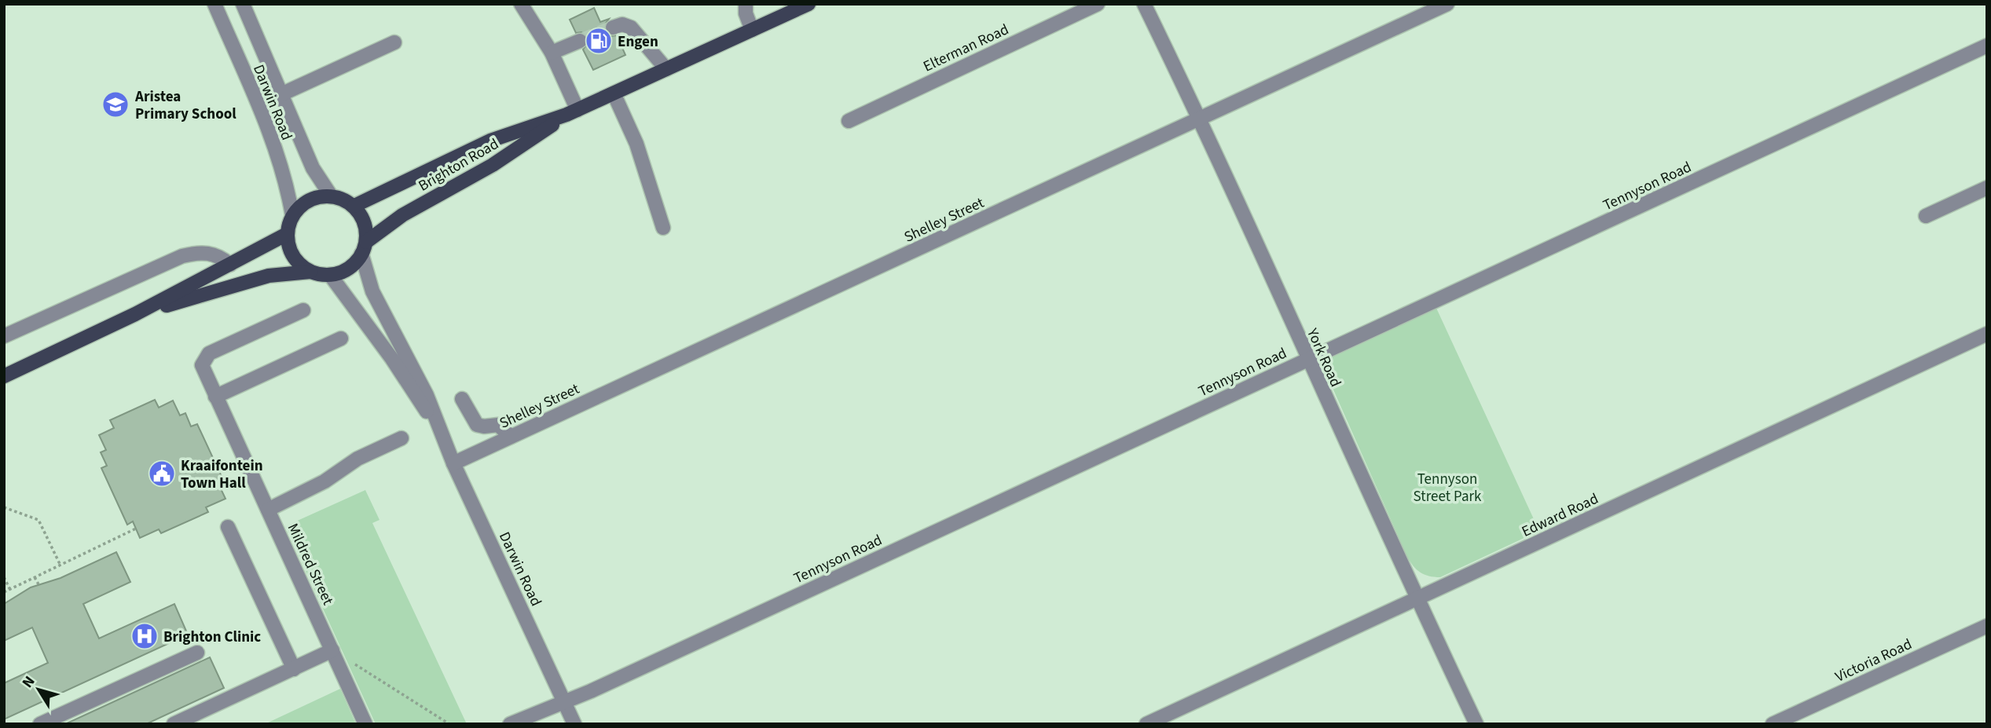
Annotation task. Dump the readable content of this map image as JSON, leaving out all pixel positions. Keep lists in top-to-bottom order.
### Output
{
  "streets": {
    "main road": ["Brighton Road"],
    "street": [
      "Elterman Road",
      "Darwin Road",
      "Tennyson Road",
      "Shelley Street",
      "York Road",
      "Edward Road",
      "Mildred Street",
      "Victoria Road"
    ]
  },
  "crossings": [
    ["Darwin Road", "Brighton Road"],
    ["Darwin Road", "Tennyson Road"],
    ["Darwin Road", "Shelley Street"],
    ["Tennyson Road", "York Road"],
    ["Shelley Street", "York Road"],
    ["York Road", "Edward Road"]
  ],
  "parks": ["Tennyson Street Park"],
  "places": {
    "fuel station": ["Engen"],
    "school or university": ["Aristea Primary School"],
    "public building": ["Kraaifontein Town Hall"],
    "hospital": ["Brighton Clinic"]
  },
  "north": "top left"
}
